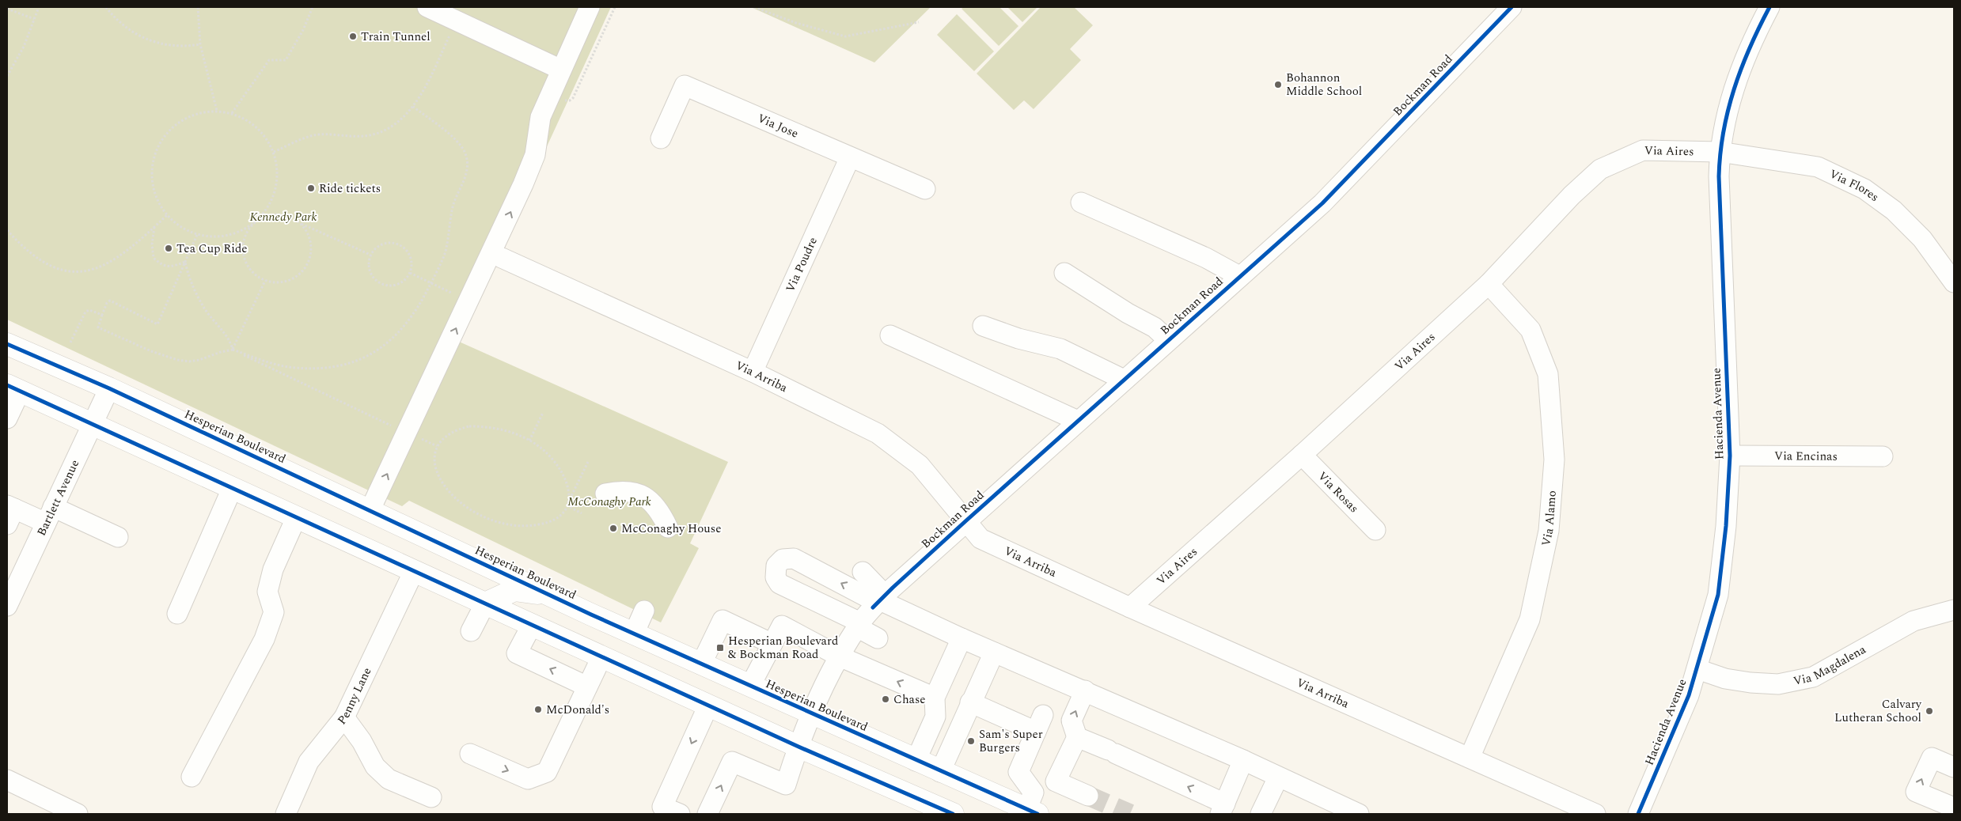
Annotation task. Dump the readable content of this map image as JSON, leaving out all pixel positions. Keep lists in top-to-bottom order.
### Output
{
  "streets": {
    "main road": ["Hesperian Boulevard"],
    "street": [
      "Bockman Road",
      "Via Jose",
      "Via Aires",
      "Via Flores",
      "Via Poudre",
      "Via Arriba",
      "Hacienda Avenue",
      "Via Encinas",
      "Via Rosas",
      "Bartlett Avenue",
      "Via Alamo",
      "Via Magdalena",
      "Penny Lane"
    ]
  },
  "crossings": [
    ["Bockman Road", "Via Arriba"],
    ["Bockman Road", "Hesperian Boulevard"],
    ["Via Jose", "Via Poudre"],
    ["Via Aires", "Via Flores"],
    ["Via Aires", "Via Arriba"],
    ["Via Aires", "Hacienda Avenue"],
    ["Via Aires", "Via Rosas"],
    ["Via Aires", "Via Alamo"],
    ["Via Flores", "Hacienda Avenue"],
    ["Via Poudre", "Via Arriba"],
    ["Via Arriba", "Via Alamo"],
    ["Hacienda Avenue", "Via Encinas"],
    ["Hacienda Avenue", "Via Magdalena"],
    ["Hesperian Boulevard", "Bartlett Avenue"]
  ],
  "parks": ["Kennedy Park", "McConaghy Park"],
  "places": {
    "other": [
      "Train Tunnel",
      "Bohannon Middle School",
      "Ride tickets",
      "Tea Cup Ride",
      "McConaghy House",
      "Chase",
      "McDonald's",
      "Calvary Lutheran School",
      "Sam's Super Burgers"
    ],
    "transit": ["Hesperian Boulevard & Bockman Road"]
  }
}
